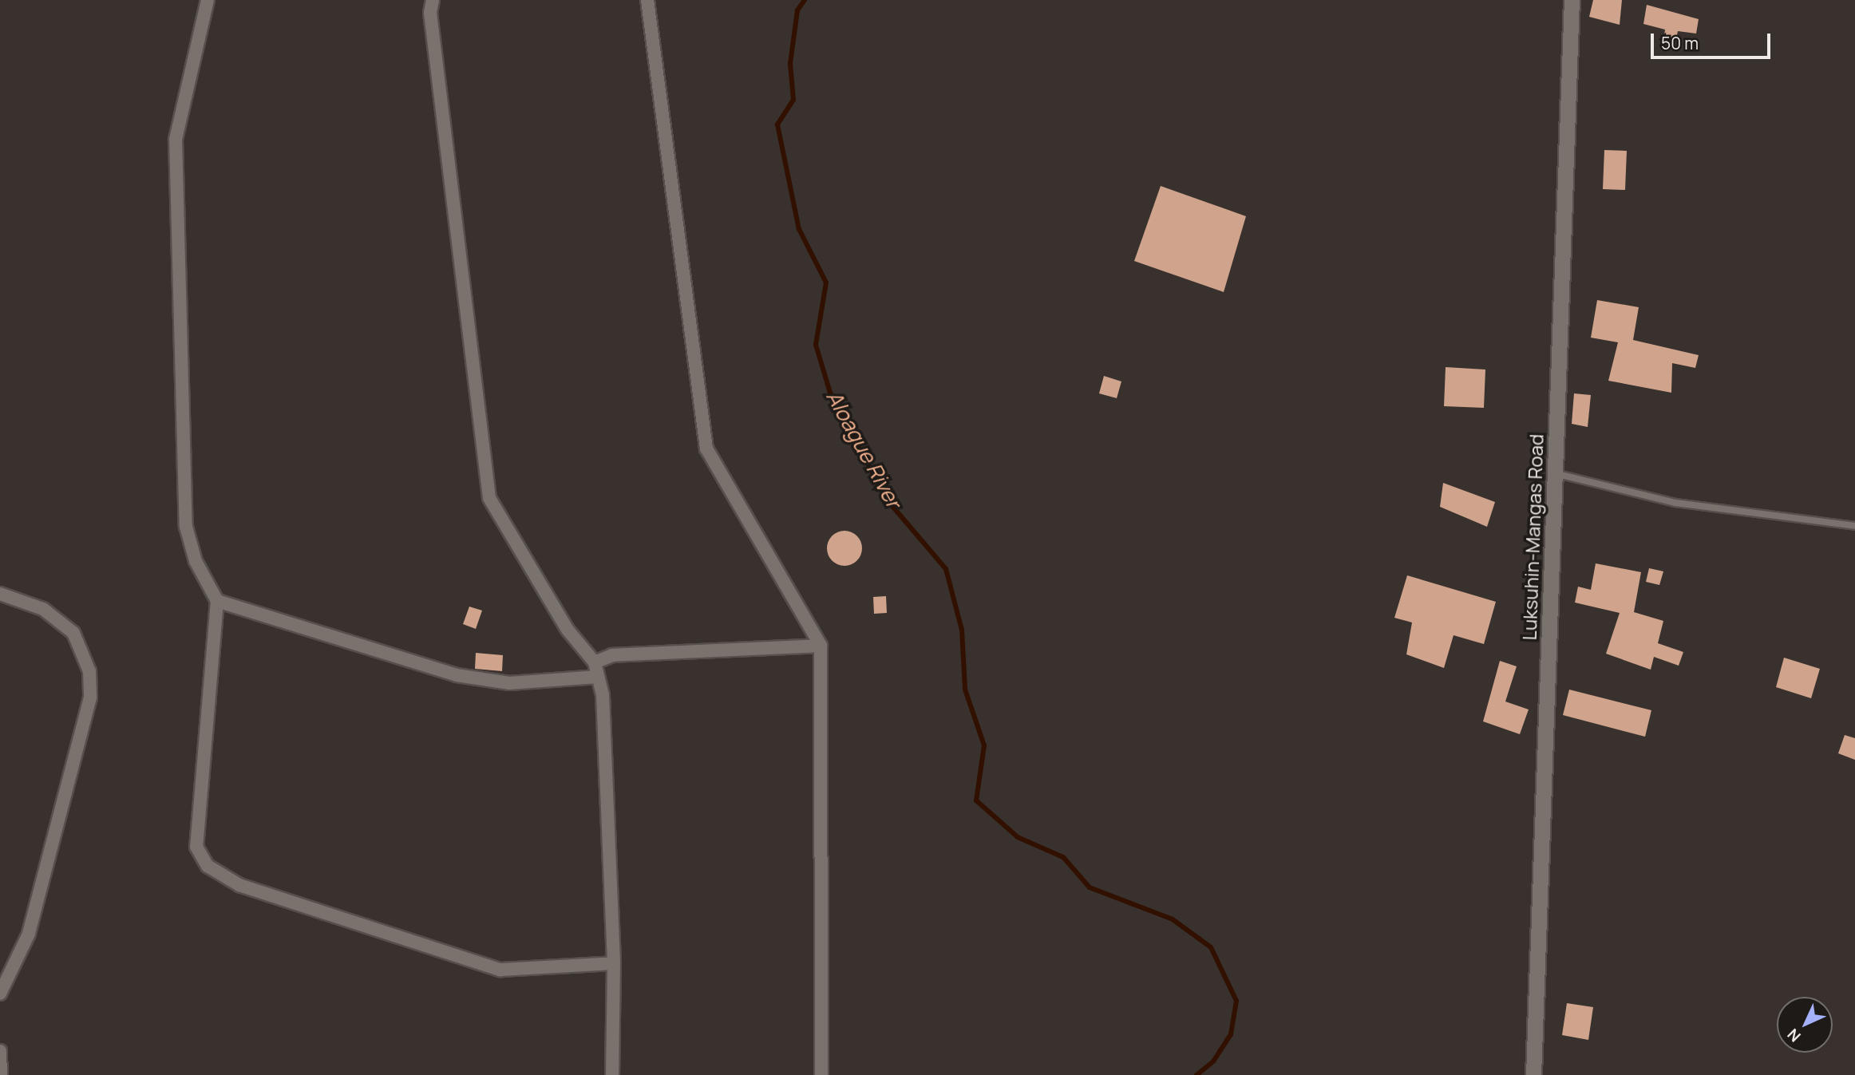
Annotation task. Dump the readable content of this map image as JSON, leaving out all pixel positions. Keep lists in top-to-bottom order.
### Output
{
  "streets": {
    "main road": ["Luksuhin-Mangas Road"]
  },
  "water": ["Aloague River"],
  "scale_bar": "50 m",
  "north": "bottom left"
}
